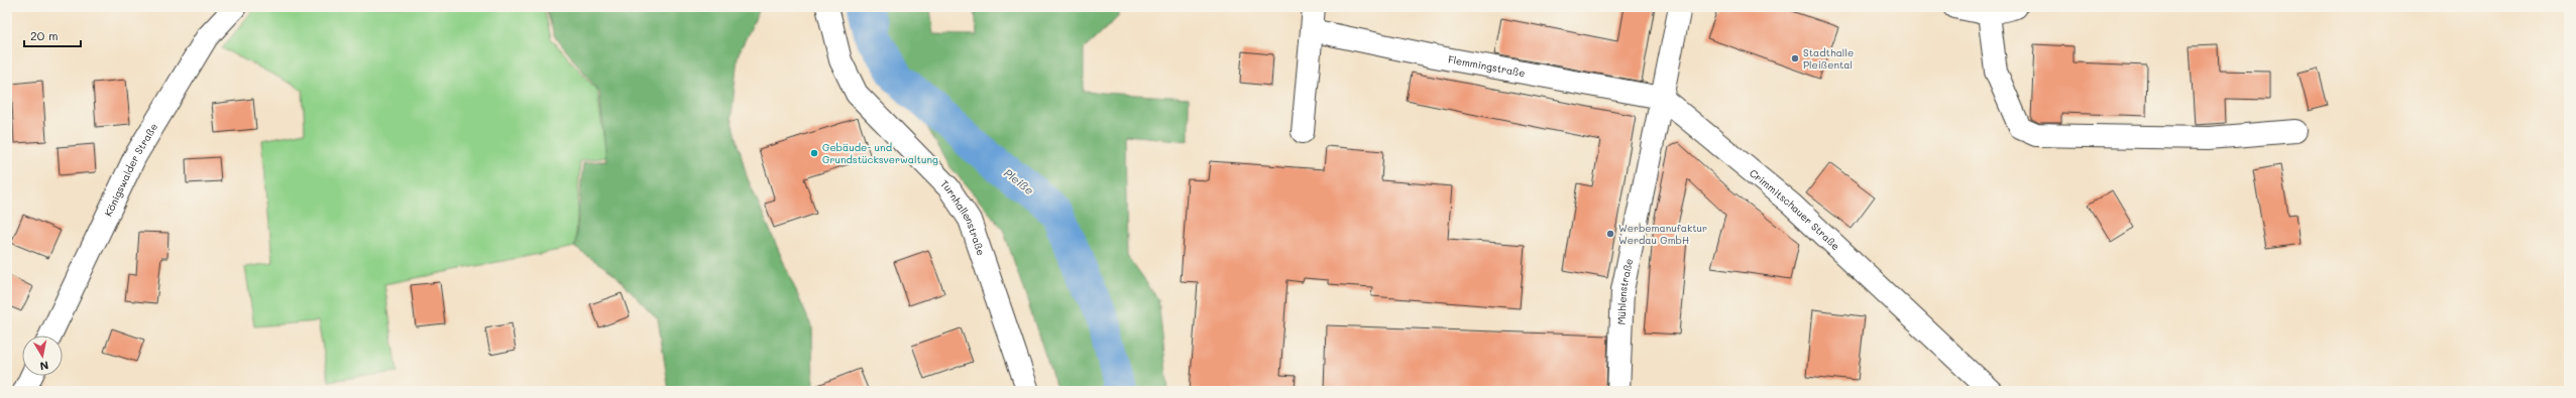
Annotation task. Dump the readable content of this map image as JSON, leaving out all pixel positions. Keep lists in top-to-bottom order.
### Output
{
  "streets": {
    "street": [
      "Flemmingstraße",
      "Königswalder Straße",
      "Crimmitschauer Straße",
      "Turnhallenstraße",
      "Mühlenstraße"
    ]
  },
  "crossings": [
    ["Flemmingstraße", "Crimmitschauer Straße"],
    ["Flemmingstraße", "Mühlenstraße"],
    ["Crimmitschauer Straße", "Mühlenstraße"]
  ],
  "water": ["Pleiße"],
  "places": ["Stadthalle Pleißental", "Gebäude- und Grundstücksverwaltung", "Werbemanufaktur Werdau GmbH"],
  "scale_bar": "20 m",
  "north": "bottom"
}
